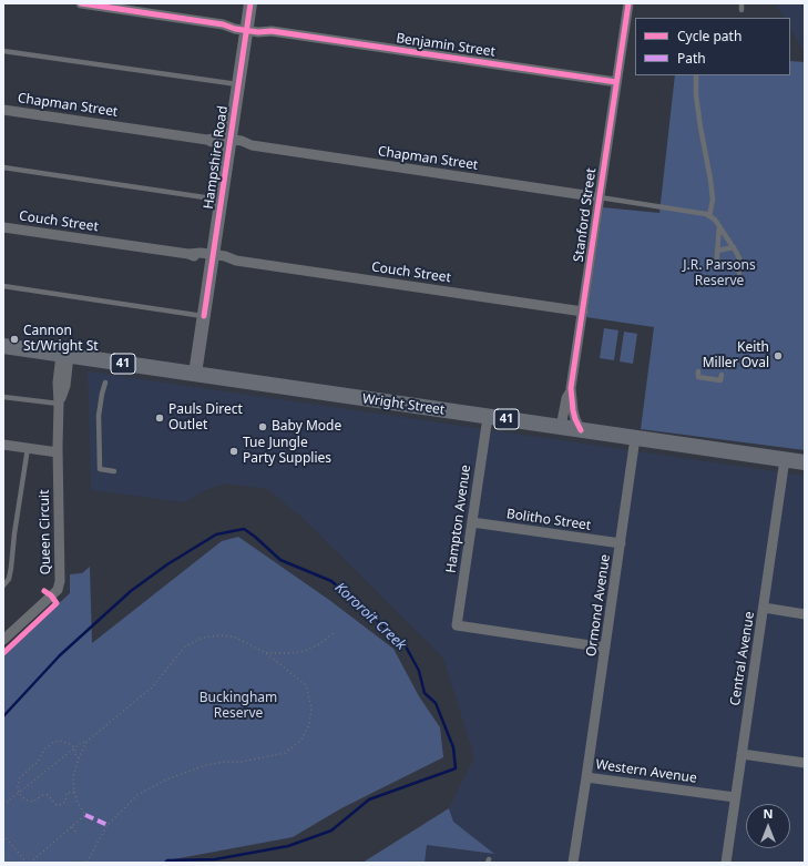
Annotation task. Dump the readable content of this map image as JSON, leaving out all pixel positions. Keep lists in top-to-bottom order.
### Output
{
  "streets": {
    "main road": ["41", "Wright Street"],
    "street": [
      "Benjamin Street",
      "Chapman Street",
      "Hampshire Road",
      "Stanford Street",
      "Couch Street",
      "Hampton Avenue",
      "Bolitho Street",
      "Queen Circuit",
      "Ormond Avenue",
      "Central Avenue",
      "Western Avenue"
    ]
  },
  "crossings": [
    ["Benjamin Street", "Hampshire Road"],
    ["Benjamin Street", "Stanford Street"],
    ["Chapman Street", "Hampshire Road"],
    ["Chapman Street", "Stanford Street"],
    ["Hampshire Road", "Couch Street"],
    ["Hampshire Road", "Wright Street"],
    ["Stanford Street", "Couch Street"],
    ["Stanford Street", "Wright Street"],
    ["Wright Street", "Hampton Avenue"],
    ["Wright Street", "Queen Circuit"],
    ["Wright Street", "Ormond Avenue"],
    ["Wright Street", "Central Avenue"],
    ["Hampton Avenue", "Bolitho Street"],
    ["Hampton Avenue", "Ormond Avenue"],
    ["Bolitho Street", "Ormond Avenue"],
    ["Ormond Avenue", "Western Avenue"],
    ["Central Avenue", "Western Avenue"]
  ],
  "water": ["Kororoit Creek"],
  "parks": ["J.R. Parsons Reserve", "Buckingham Reserve"],
  "places": [
    "Cannon St/Wright St",
    "Keith Miller Oval",
    "Pauls Direct Outlet",
    "Baby Mode",
    "Tue Jungle Party Supplies"
  ],
  "legend": ["Cycle path", "Path"],
  "north": "top"
}
